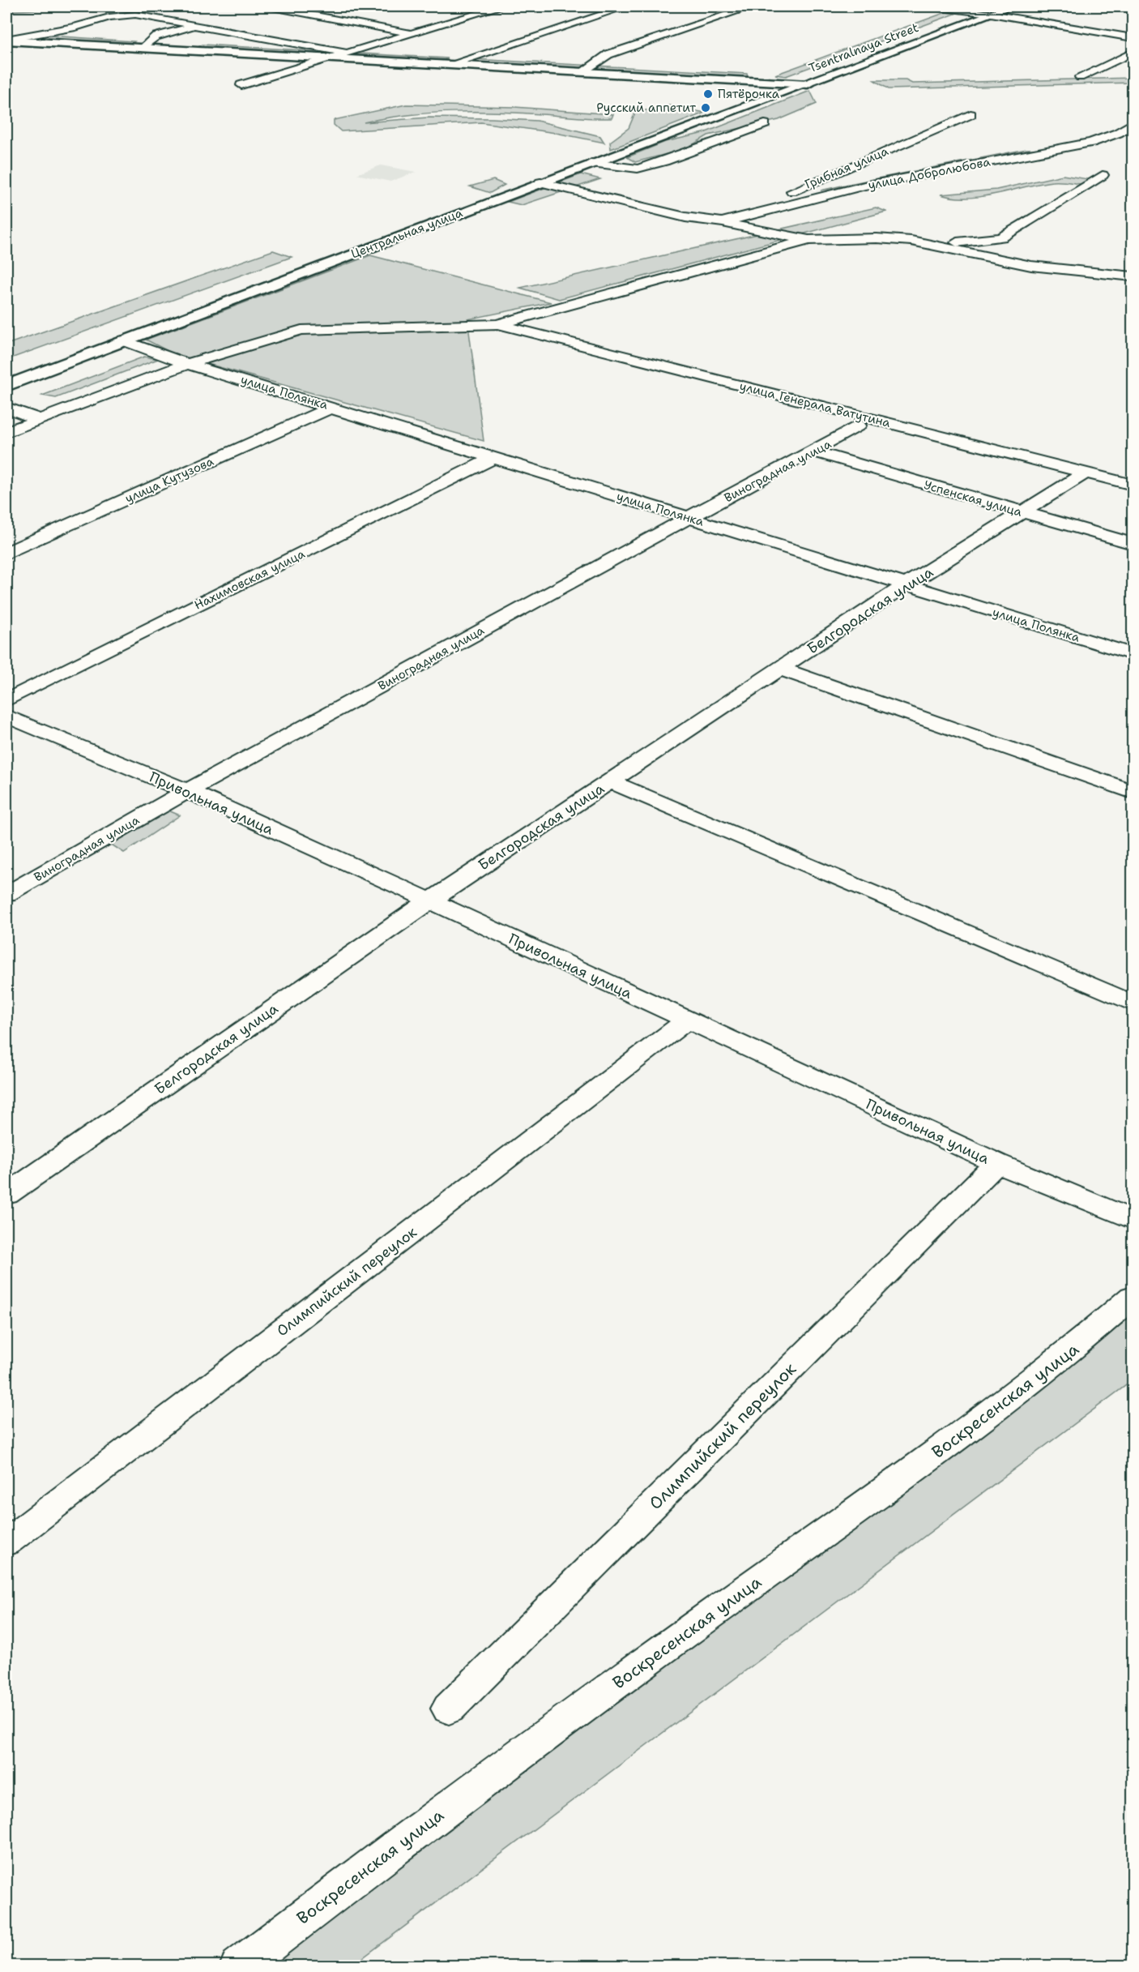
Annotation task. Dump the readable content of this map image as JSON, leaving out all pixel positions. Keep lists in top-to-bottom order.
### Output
{
  "streets": {
    "main road": ["Tsentralnaya Street", "Центральная улица"],
    "street": [
      "Грибная улица",
      "улица Добролюбова",
      "улица Полянка",
      "улица Генерала Ватутина",
      "Виноградная улица",
      "улица Кутузова",
      "Успенская улица",
      "Нахимовская улица",
      "Белгородская улица",
      "Привольная улица",
      "Олимпийский переулок",
      "Воскресенская улица"
    ]
  },
  "crossings": [
    ["Tsentralnaya Street", "Центральная улица"],
    ["Грибная улица", "улица Добролюбова"],
    ["Центральная улица", "улица Полянка"],
    ["улица Полянка", "Виноградная улица"],
    ["улица Полянка", "улица Кутузова"],
    ["улица Полянка", "Нахимовская улица"],
    ["улица Полянка", "Белгородская улица"],
    ["улица Генерала Ватутина", "Белгородская улица"],
    ["Виноградная улица", "Успенская улица"],
    ["Виноградная улица", "Привольная улица"],
    ["Успенская улица", "Белгородская улица"],
    ["Белгородская улица", "Привольная улица"],
    ["Привольная улица", "Олимпийский переулок"]
  ],
  "places": ["Пятёрочка", "Русский аппетит"]
}
